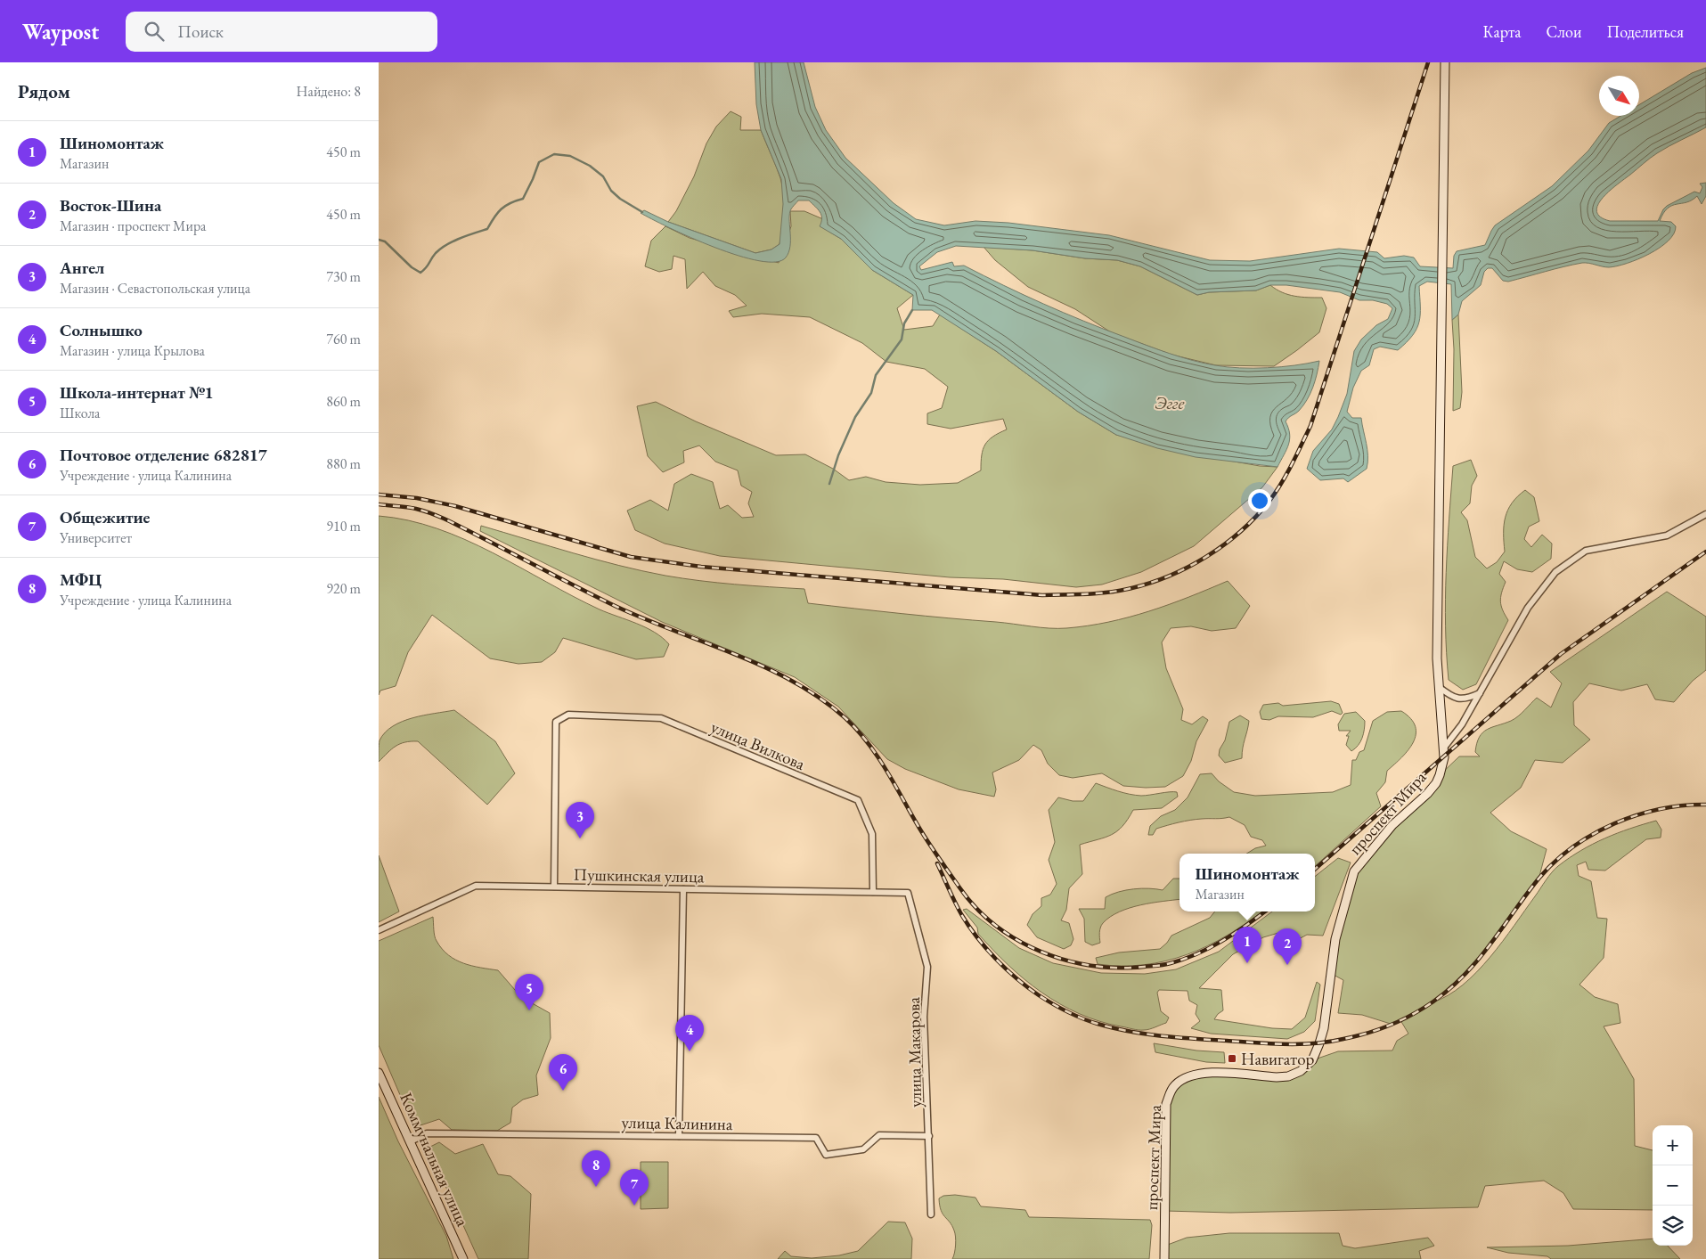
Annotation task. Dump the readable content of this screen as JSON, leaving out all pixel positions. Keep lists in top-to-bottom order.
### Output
{
  "streets": {
    "main road": ["проспект Мира", "Коммунальная улица"],
    "street": [
      "улица Вилкова",
      "Пушкинская улица",
      "улица Макарова",
      "улица Калинина"
    ]
  },
  "crossings": [
    ["улица Вилкова", "Пушкинская улица"],
    ["Пушкинская улица", "улица Макарова"],
    ["улица Макарова", "улица Калинина"],
    ["улица Калинина", "Коммунальная улица"]
  ],
  "water": ["Эгге"],
  "places": {
    "transit": ["Навигатор"]
  },
  "north": "bottom right",
  "page": {
    "header": "Waypost",
    "search": "Поиск",
    "nav": ["Карта", "Слои", "Поделиться"],
    "heading": ["Рядом", "Найдено: 8"],
    "list": [
      {
        "mark": "1",
        "name": "Шиномонтаж",
        "note": "Магазин",
        "value": "450 m"
      },
      {
        "mark": "2",
        "name": "Восток-Шина",
        "note": "Магазин · проспект Мира",
        "value": "450 m"
      },
      {
        "mark": "3",
        "name": "Ангел",
        "note": "Магазин · Севастопольская улица",
        "value": "730 m"
      },
      {
        "mark": "4",
        "name": "Солнышко",
        "note": "Магазин · улица Крылова",
        "value": "760 m"
      },
      {
        "mark": "5",
        "name": "Школа-интернат №1",
        "note": "Школа",
        "value": "860 m"
      },
      {
        "mark": "6",
        "name": "Почтовое отделение 682817",
        "note": "Учреждение · улица Калинина",
        "value": "880 m"
      },
      {
        "mark": "7",
        "name": "Общежитие",
        "note": "Университет",
        "value": "910 m"
      },
      {
        "mark": "8",
        "name": "МФЦ",
        "note": "Учреждение · улица Калинина",
        "value": "920 m"
      }
    ],
    "pins": [
      "3",
      "1",
      "2",
      "5",
      "4",
      "6",
      "8",
      "7"
    ],
    "popup": ["Шиномонтаж", "Магазин"],
    "map_buttons": ["+", "−"]
  }
}
